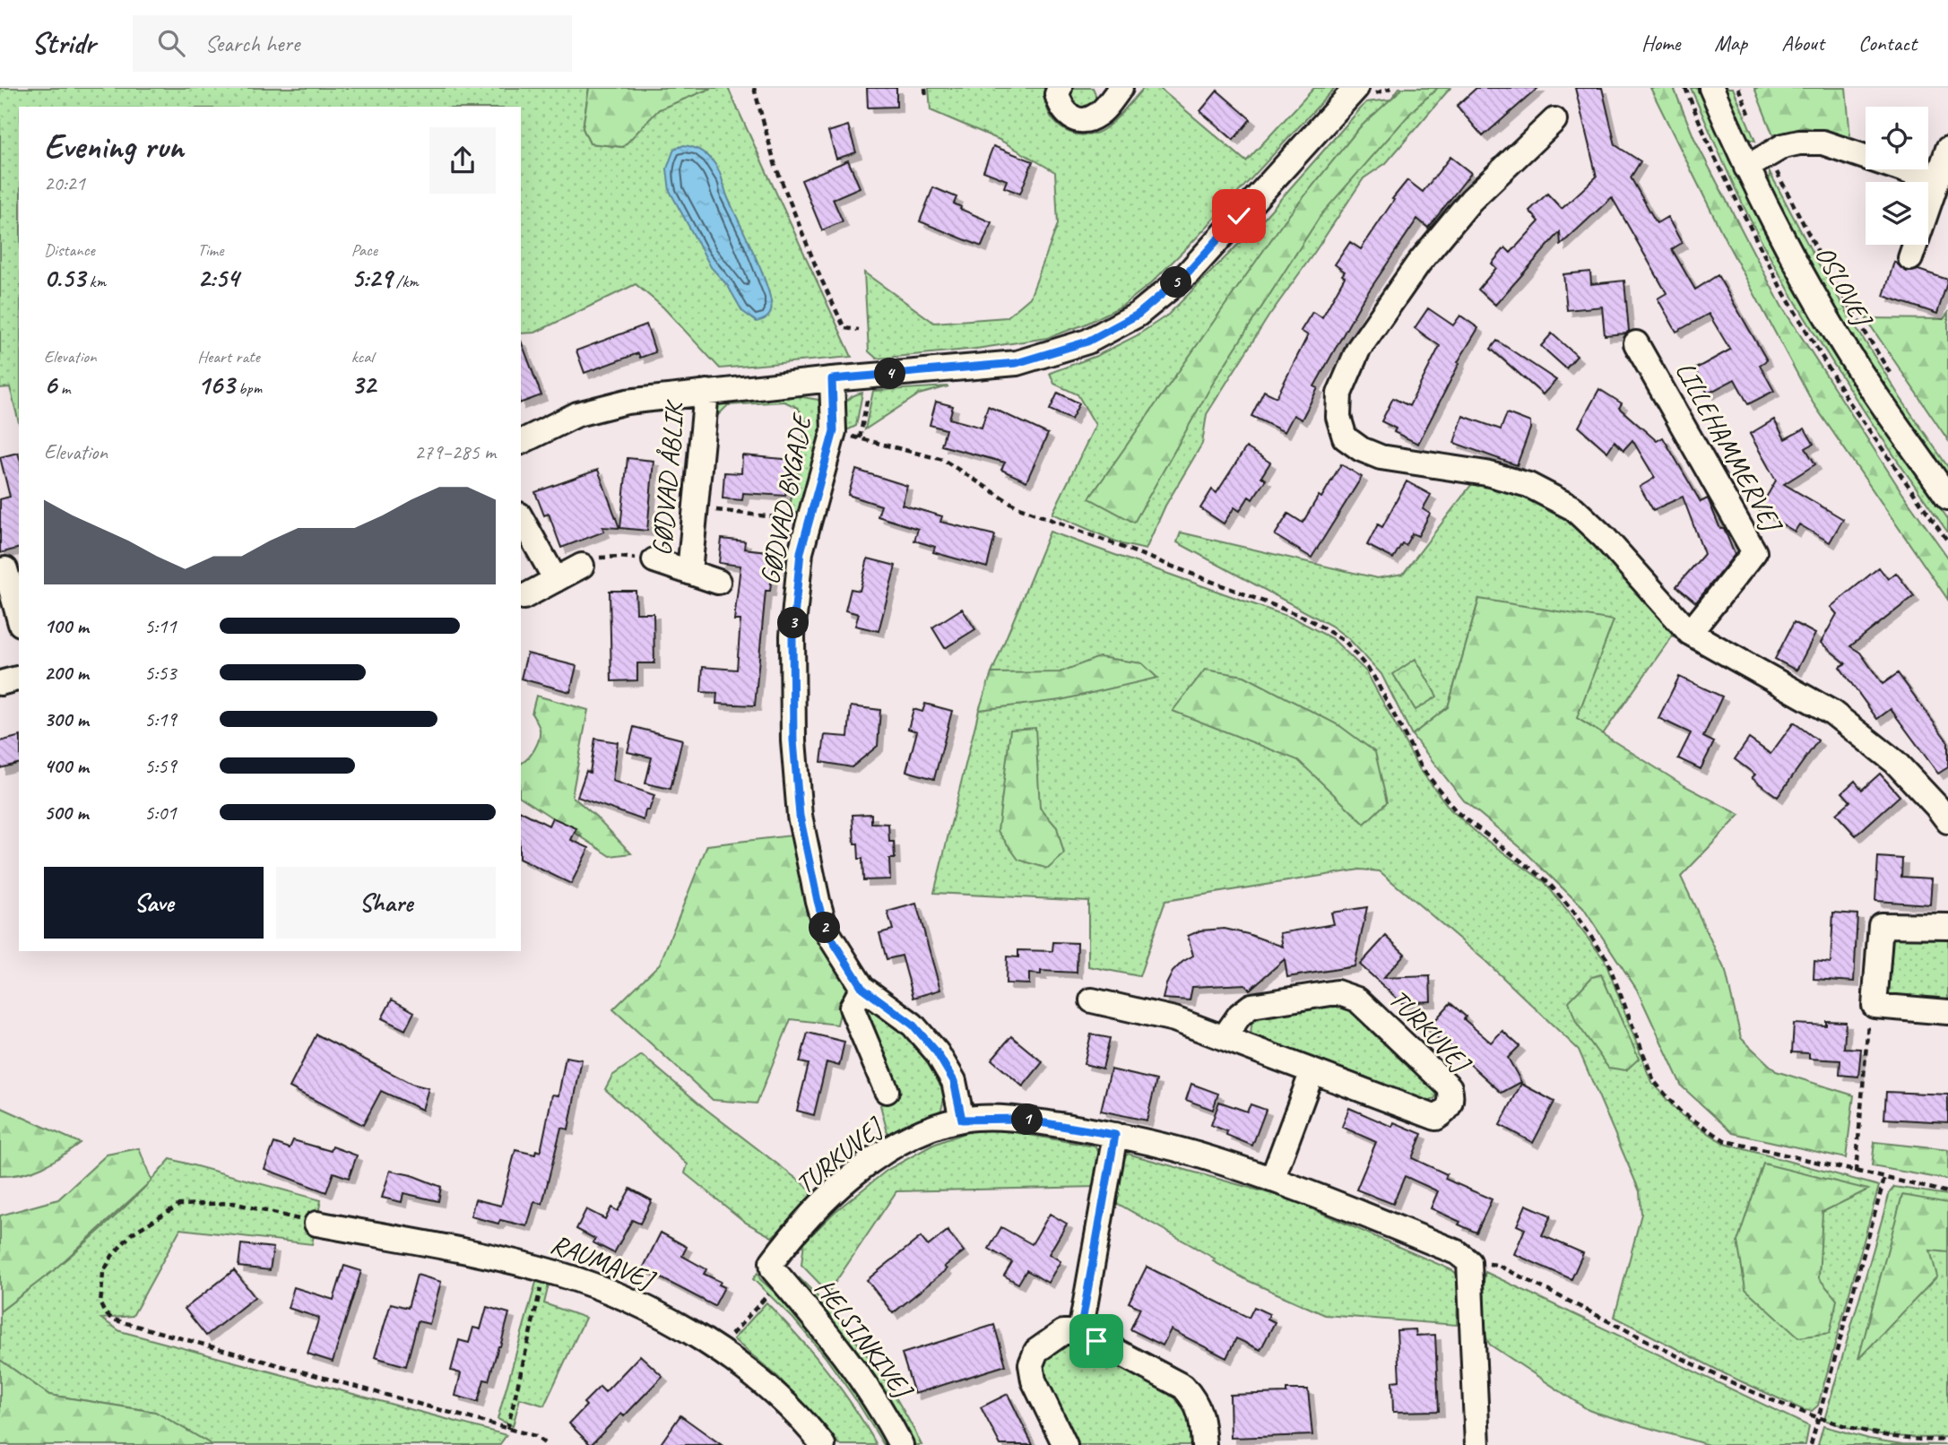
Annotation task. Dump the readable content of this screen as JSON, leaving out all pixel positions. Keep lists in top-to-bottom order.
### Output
{
  "streets": {
    "street": [
      "OSLOVEJ",
      "LILLEHAMMERVEJ",
      "GØDVAD ÅBLIK",
      "GØDVAD BYGADE",
      "TURKUVEJ",
      "RAUMAVEJ",
      "HELSINKIVEJ"
    ]
  },
  "crossings": [
    ["GØDVAD ÅBLIK", "GØDVAD BYGADE"],
    ["GØDVAD BYGADE", "TURKUVEJ"],
    ["TURKUVEJ", "HELSINKIVEJ"]
  ],
  "page": {
    "header": "Stridr",
    "search": "Search here",
    "nav": [
      "Home",
      "Map",
      "About",
      "Contact"
    ],
    "heading": ["Evening run", "20:21"],
    "stats": [
      ["Distance", "0.53 km"],
      ["Time", "2:54"],
      ["Pace", "5:29 /km"],
      ["Elevation", "6 m"],
      ["Heart rate", "163 bpm"],
      ["kcal", "32"]
    ],
    "pins": [
      "5",
      "4",
      "3",
      "2",
      "1"
    ],
    "chart": ["Elevation", "279–285 m"],
    "list": [
      {
        "name": "100 m",
        "note": "5:11"
      },
      {
        "name": "200 m",
        "note": "5:53"
      },
      {
        "name": "300 m",
        "note": "5:19"
      },
      {
        "name": "400 m",
        "note": "5:59"
      },
      {
        "name": "500 m",
        "note": "5:01"
      }
    ],
    "buttons": ["Save", "Share"]
  }
}
